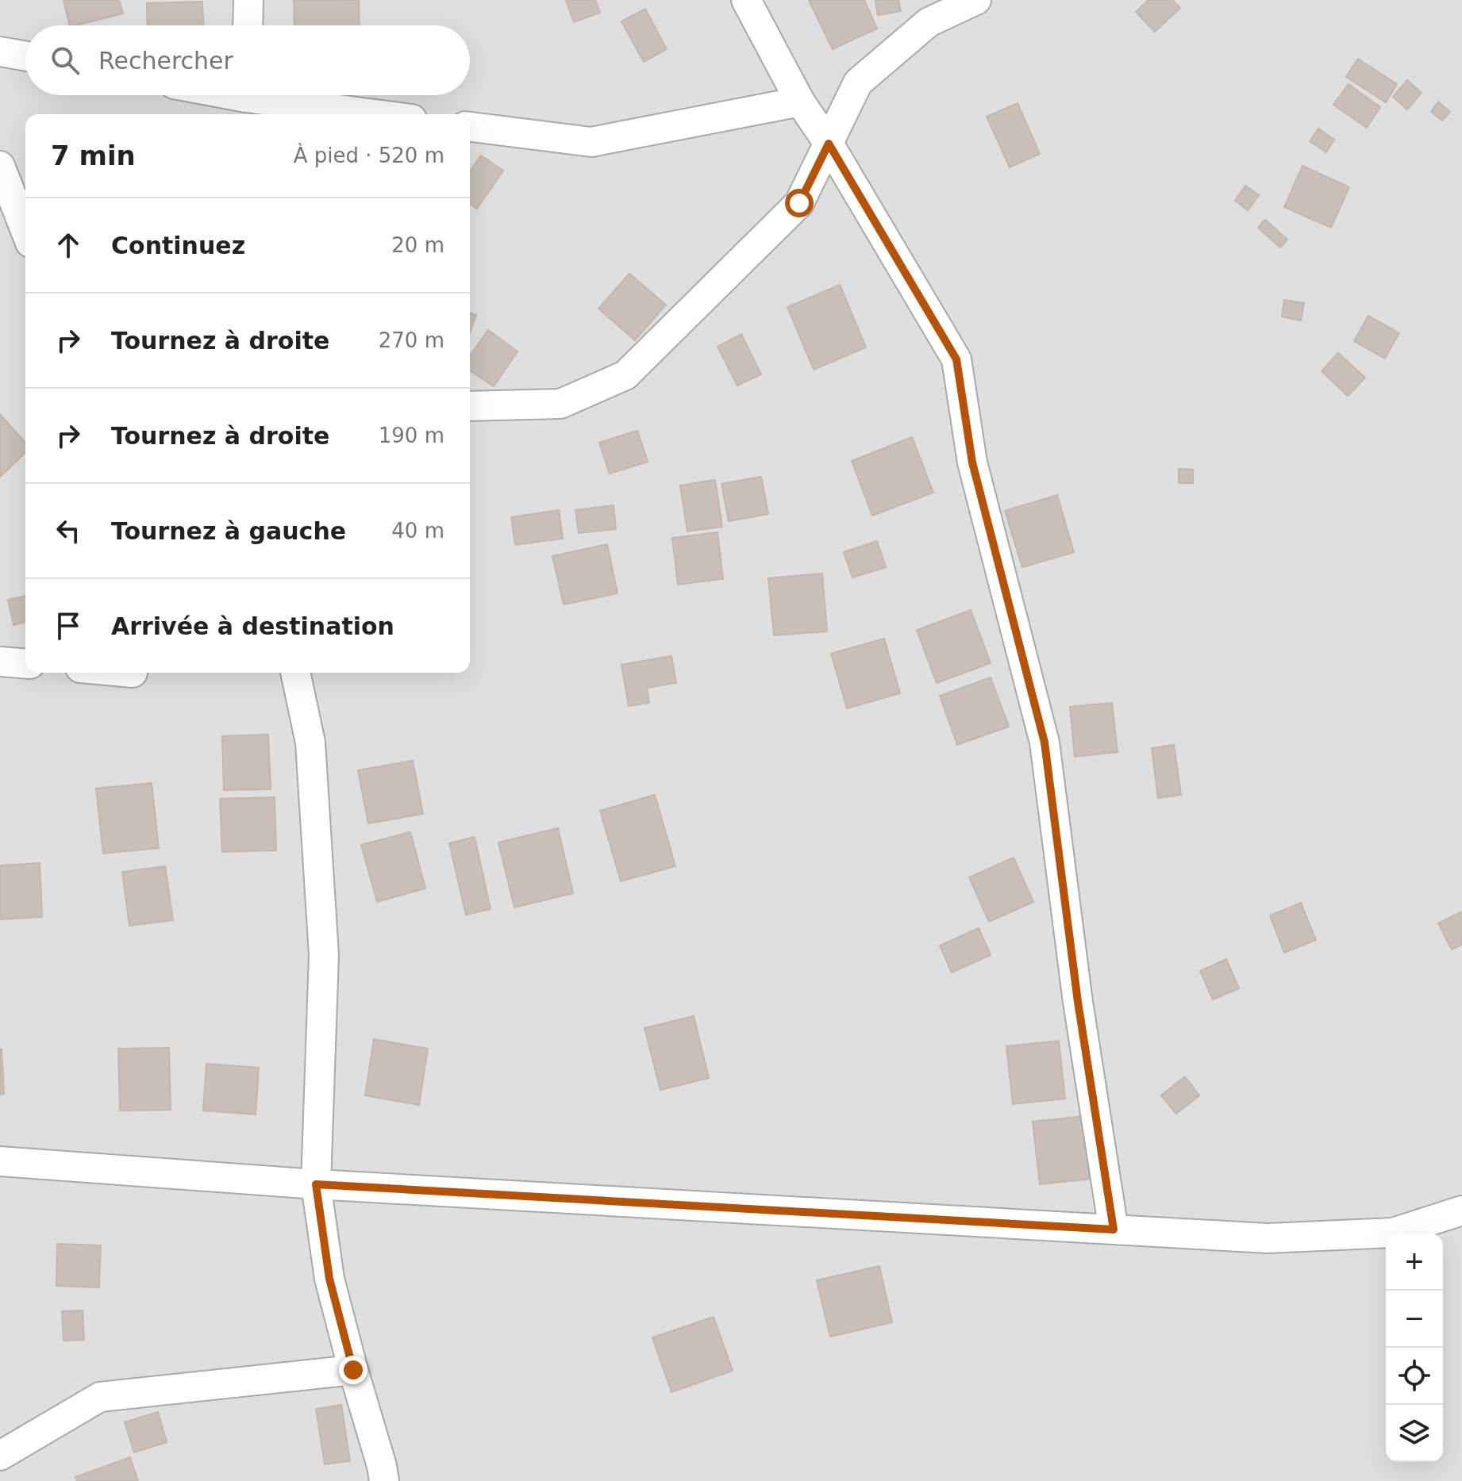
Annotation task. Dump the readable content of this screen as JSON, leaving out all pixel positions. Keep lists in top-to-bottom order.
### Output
{
  "page": {
    "search": "Rechercher",
    "heading": ["7 min", "À pied · 520 m"],
    "list": [
      ["Continuez", "20 m"],
      ["Tournez à droite", "270 m"],
      ["Tournez à droite", "190 m"],
      ["Tournez à gauche", "40 m"],
      "Arrivée à destination"
    ],
    "map_buttons": ["+", "−"]
  }
}
